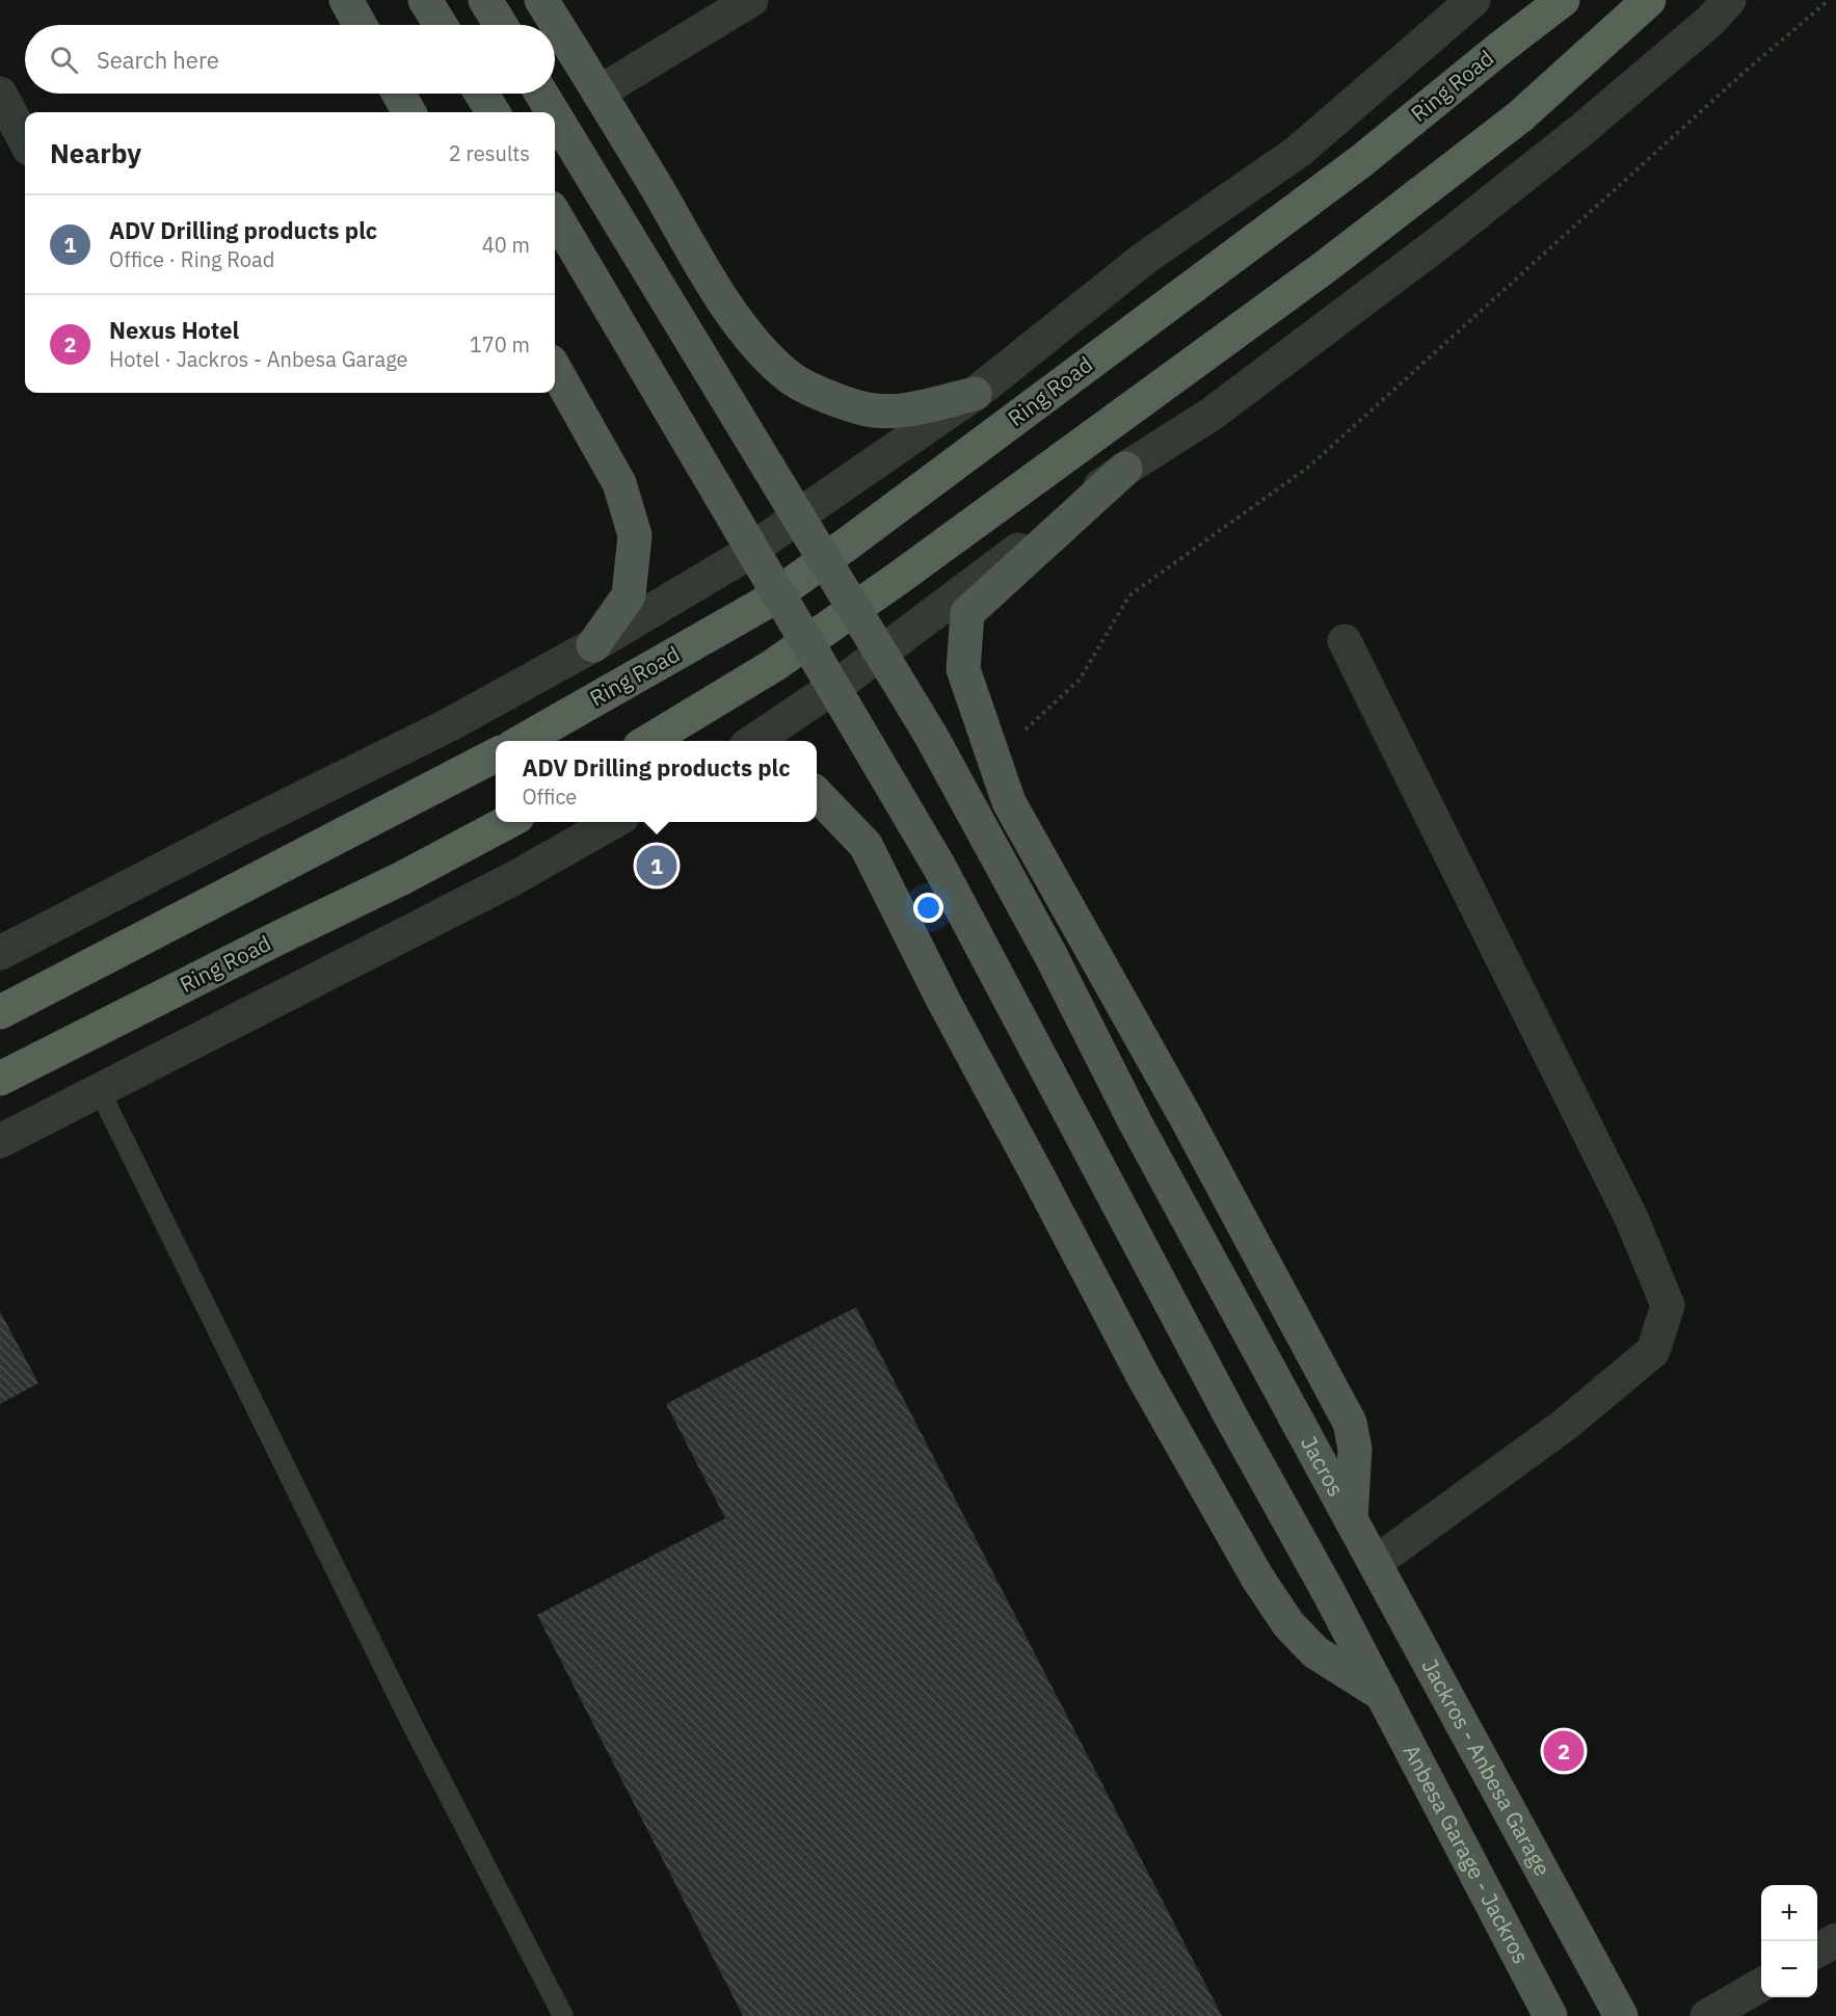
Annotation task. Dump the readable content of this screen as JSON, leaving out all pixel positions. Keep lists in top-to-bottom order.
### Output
{
  "streets": {
    "highway": ["Ring Road"],
    "main road": ["Jacros", "Jackros - Anbesa Garage", "Anbesa Garage - Jackros"]
  },
  "crossings": [
    ["Jacros", "Jackros - Anbesa Garage"]
  ],
  "page": {
    "search": "Search here",
    "heading": ["Nearby", "2 results"],
    "list": [
      {
        "mark": "1",
        "name": "ADV Drilling products plc",
        "note": "Office · Ring Road",
        "value": "40 m"
      },
      {
        "mark": "2",
        "name": "Nexus Hotel",
        "note": "Hotel · Jackros - Anbesa Garage",
        "value": "170 m"
      }
    ],
    "popup": ["ADV Drilling products plc", "Office"],
    "pins": ["1", "2"],
    "map_buttons": ["+", "−"]
  }
}
